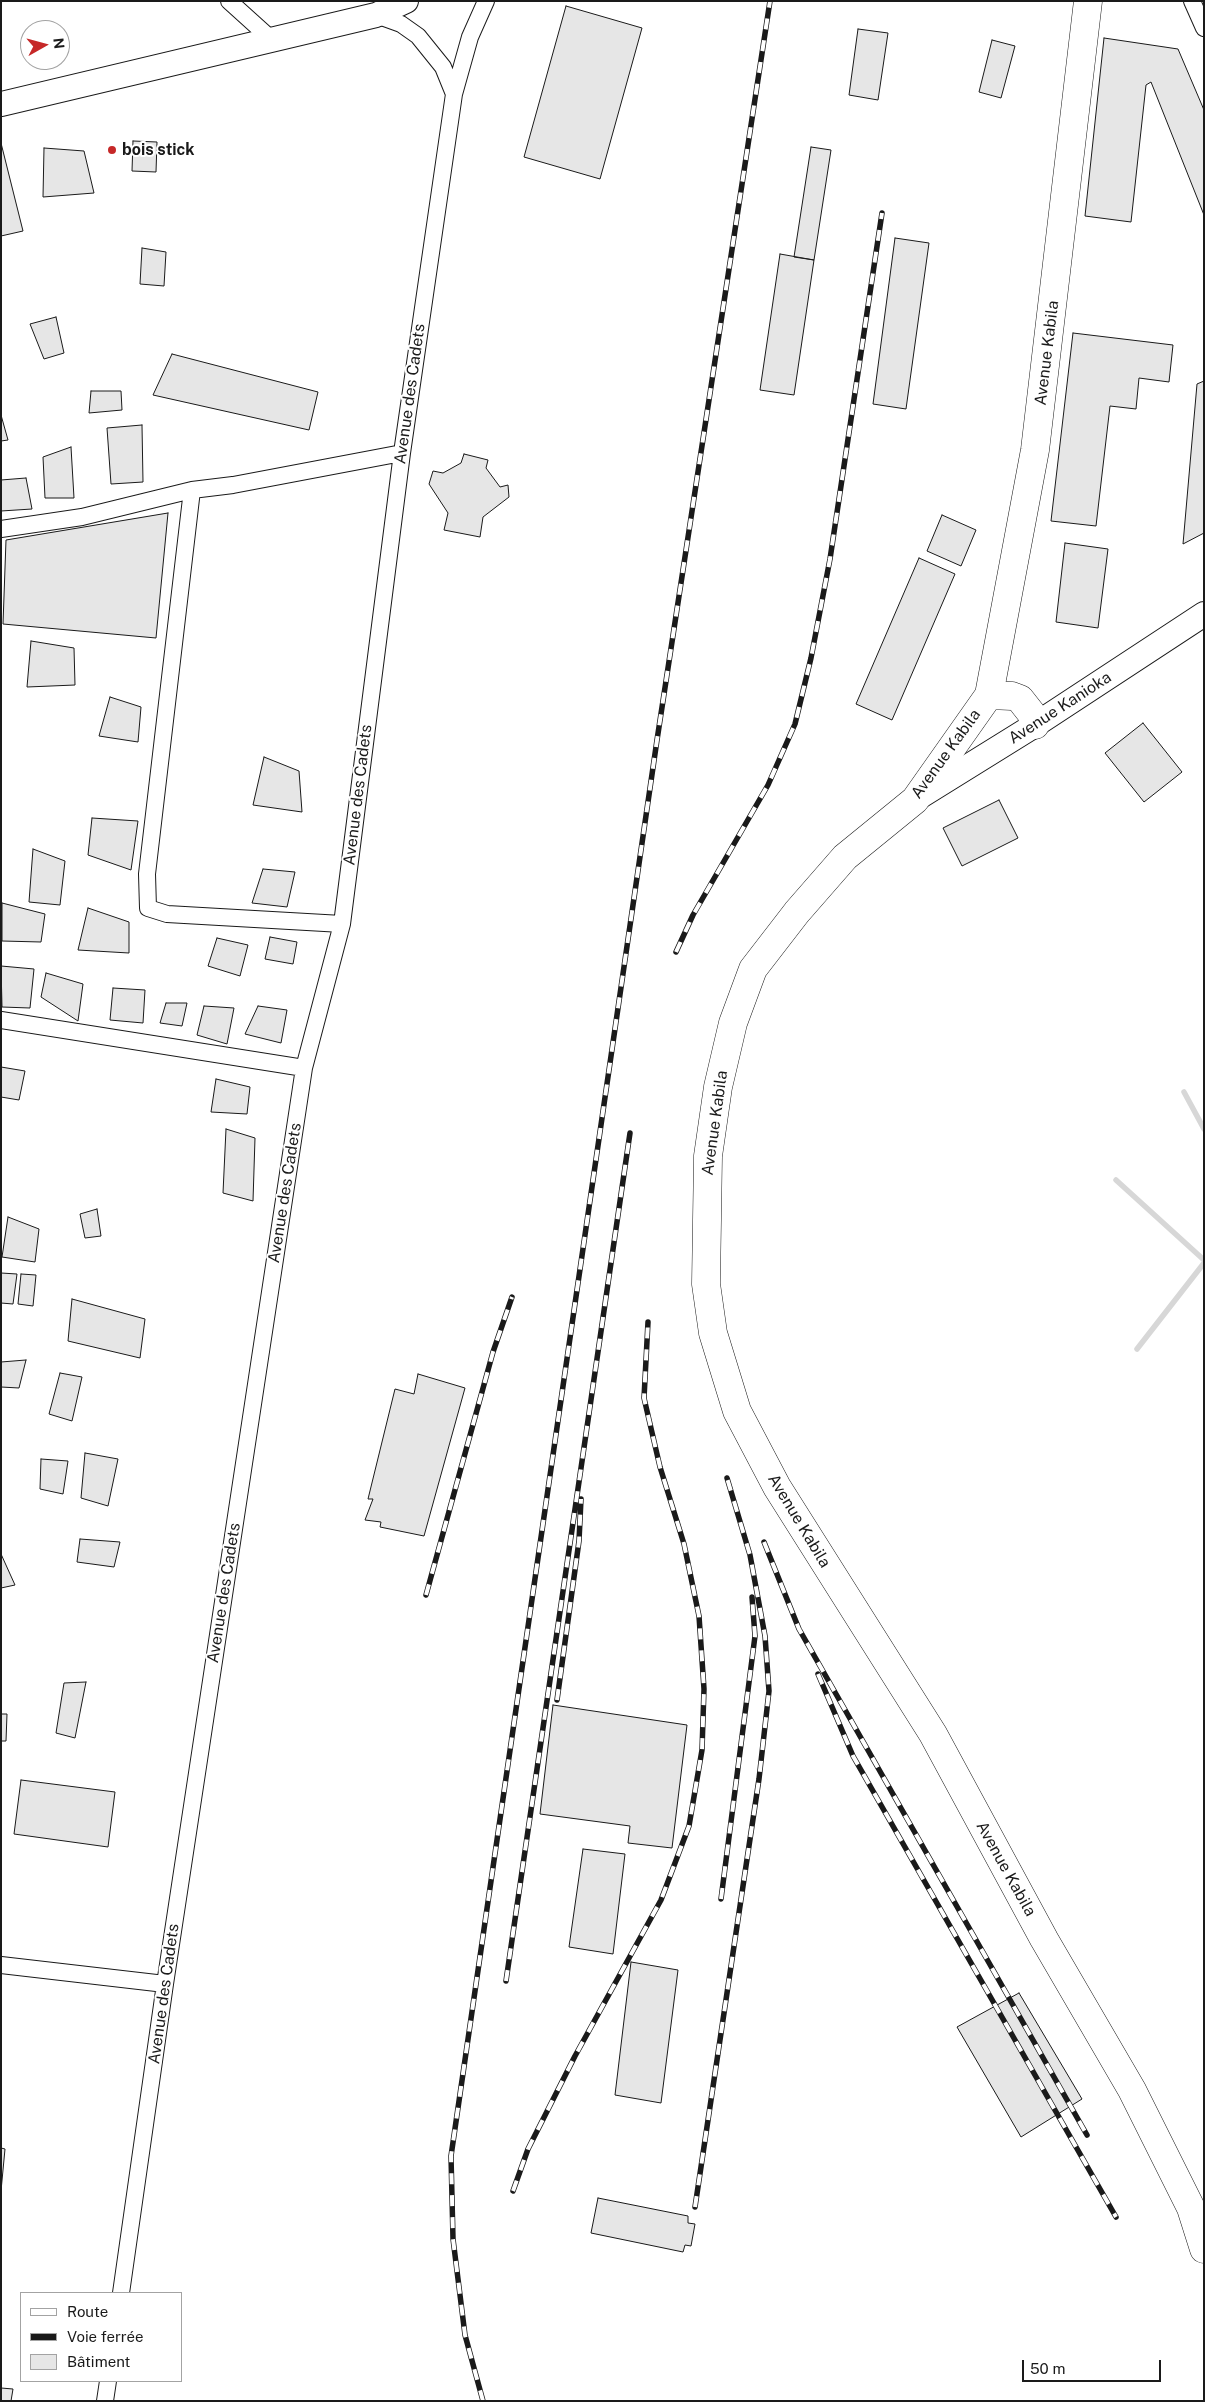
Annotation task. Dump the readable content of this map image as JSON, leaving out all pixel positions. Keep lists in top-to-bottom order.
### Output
{
  "streets": {
    "highway": ["Avenue Kabila"],
    "street": ["Avenue des Cadets", "Avenue Kanioka"]
  },
  "crossings": [
    ["Avenue Kabila", "Avenue Kanioka"]
  ],
  "places": ["bois stick"],
  "legend": ["Route", "Voie ferrée", "Bâtiment"],
  "scale_bar": "50 m",
  "north": "right"
}
